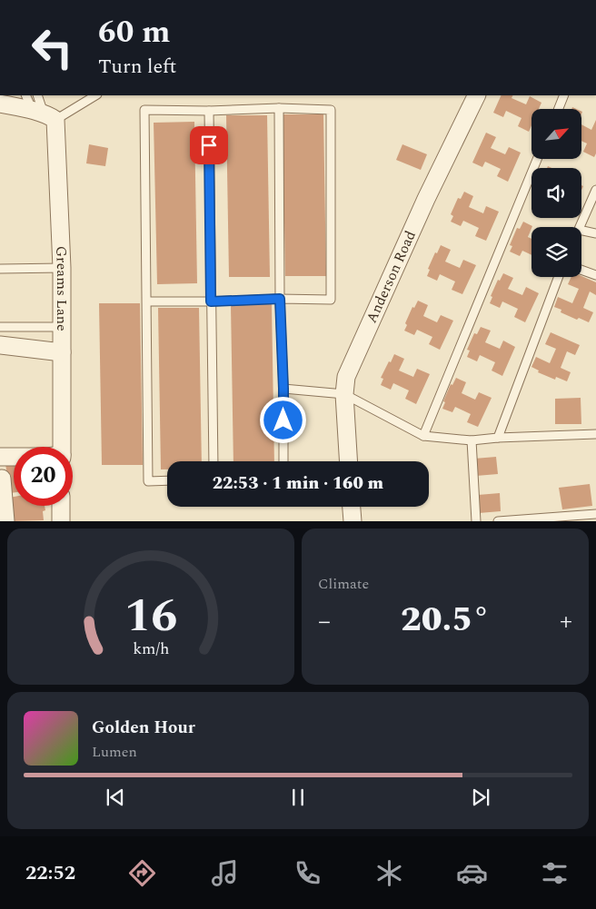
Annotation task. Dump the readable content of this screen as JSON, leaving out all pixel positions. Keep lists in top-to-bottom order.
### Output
{
  "streets": {
    "street": ["Anderson Road", "Greams Lane"]
  },
  "north": "top right",
  "page": {
    "turn": ["60 m", "Turn left"],
    "limit": "20",
    "trip": "22:53 · 1 min · 160 m",
    "tile": "Climate",
    "heat": ["−", "20.5°", "+"],
    "song": ["Golden Hour", "Lumen"],
    "tabs": "22:52",
    "gauge": ["16", "km/h"]
  }
}
